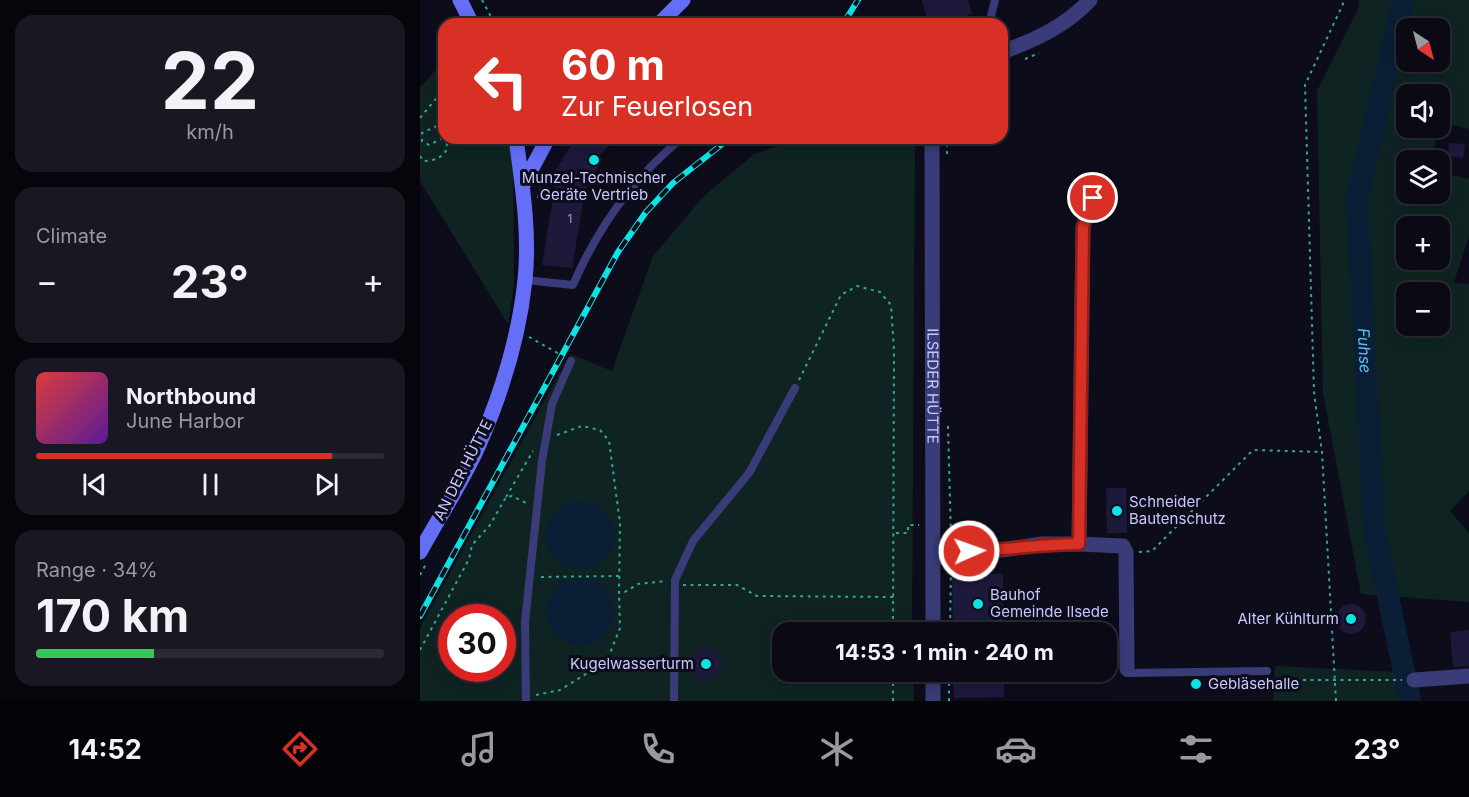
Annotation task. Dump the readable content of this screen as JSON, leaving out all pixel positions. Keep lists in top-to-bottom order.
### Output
{
  "streets": {
    "street": ["ILSEDER HÜTTE", "AN DER HÜTTE"]
  },
  "water": ["Fuhse"],
  "places": [
    "Munzel-Technischer Geräte Vertrieb",
    "Schneider Bautenschutz",
    "Bauhof Gemeinde Ilsede",
    "Alter Kühlturm",
    "Kugelwasserturm",
    "Gebläsehalle"
  ],
  "house_numbers": ["1"],
  "north": "bottom right",
  "page": {
    "tile": [
      ["22", "km/h"],
      "Climate",
      ["Range · 34%", "170 km"]
    ],
    "map_buttons": ["+", "−"],
    "turn": ["60 m", "Zur Feuerlosen"],
    "heat": ["−", "23°", "+"],
    "song": ["Northbound", "June Harbor"],
    "limit": "30",
    "trip": "14:53 · 1 min · 240 m",
    "tabs": ["14:52", "23°"]
  }
}
